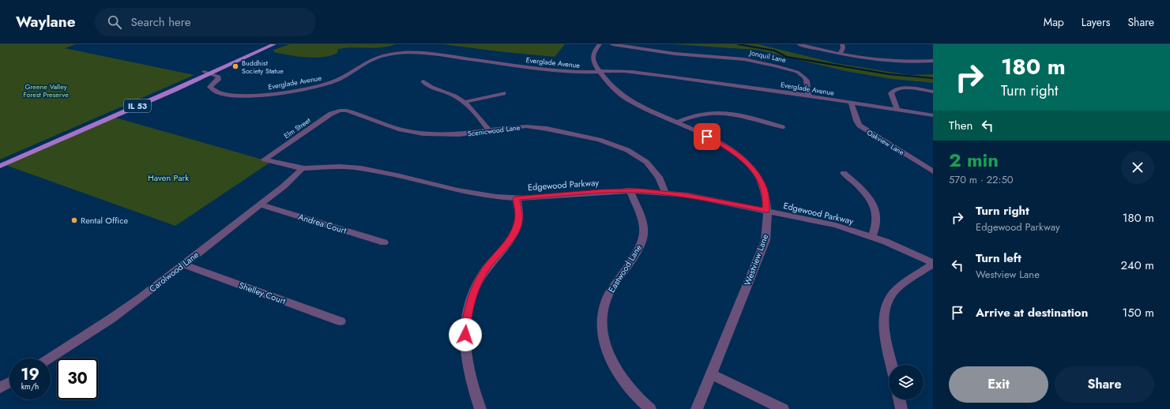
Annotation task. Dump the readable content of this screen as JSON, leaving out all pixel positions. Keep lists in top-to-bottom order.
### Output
{
  "streets": {
    "main road": ["IL 53"],
    "street": [
      "Jonquil Lane",
      "Everglade Avenue",
      "Elm Street",
      "Scenicwood Lane",
      "Oakview Lane",
      "Edgewood Parkway",
      "Andrea Court",
      "Westview Lane",
      "Eastwood Lane",
      "Carolwood Lane",
      "Shelley Court"
    ]
  },
  "crossings": [
    ["Jonquil Lane", "Everglade Avenue"],
    ["Everglade Avenue", "IL 53"],
    ["Everglade Avenue", "Oakview Lane"],
    ["Everglade Avenue", "Westview Lane"],
    ["Elm Street", "Scenicwood Lane"],
    ["Elm Street", "Edgewood Parkway"],
    ["Scenicwood Lane", "Edgewood Parkway"],
    ["Edgewood Parkway", "Westview Lane"],
    ["Edgewood Parkway", "Eastwood Lane"],
    ["Edgewood Parkway", "Carolwood Lane"],
    ["Andrea Court", "Carolwood Lane"],
    ["Carolwood Lane", "Shelley Court"]
  ],
  "parks": ["Greene Valley Forest Preserve", "Haven Park"],
  "places": ["Buddhist Society Statue", "Rental Office"],
  "page": {
    "header": "Waylane",
    "search": "Search here",
    "nav": ["Map", "Layers", "Share"],
    "turn": ["180 m", "Turn right"],
    "then": "Then",
    "heading": ["2 min", "570 m · 22:50"],
    "list": [
      {
        "name": "Turn right",
        "note": "Edgewood Parkway",
        "value": "180 m"
      },
      {
        "name": "Turn left",
        "note": "Westview Lane",
        "value": "240 m"
      },
      {
        "name": "Arrive at destination",
        "value": "150 m"
      }
    ],
    "speed": "19 km/h",
    "limit": "30",
    "buttons": ["Exit", "Share"]
  }
}
